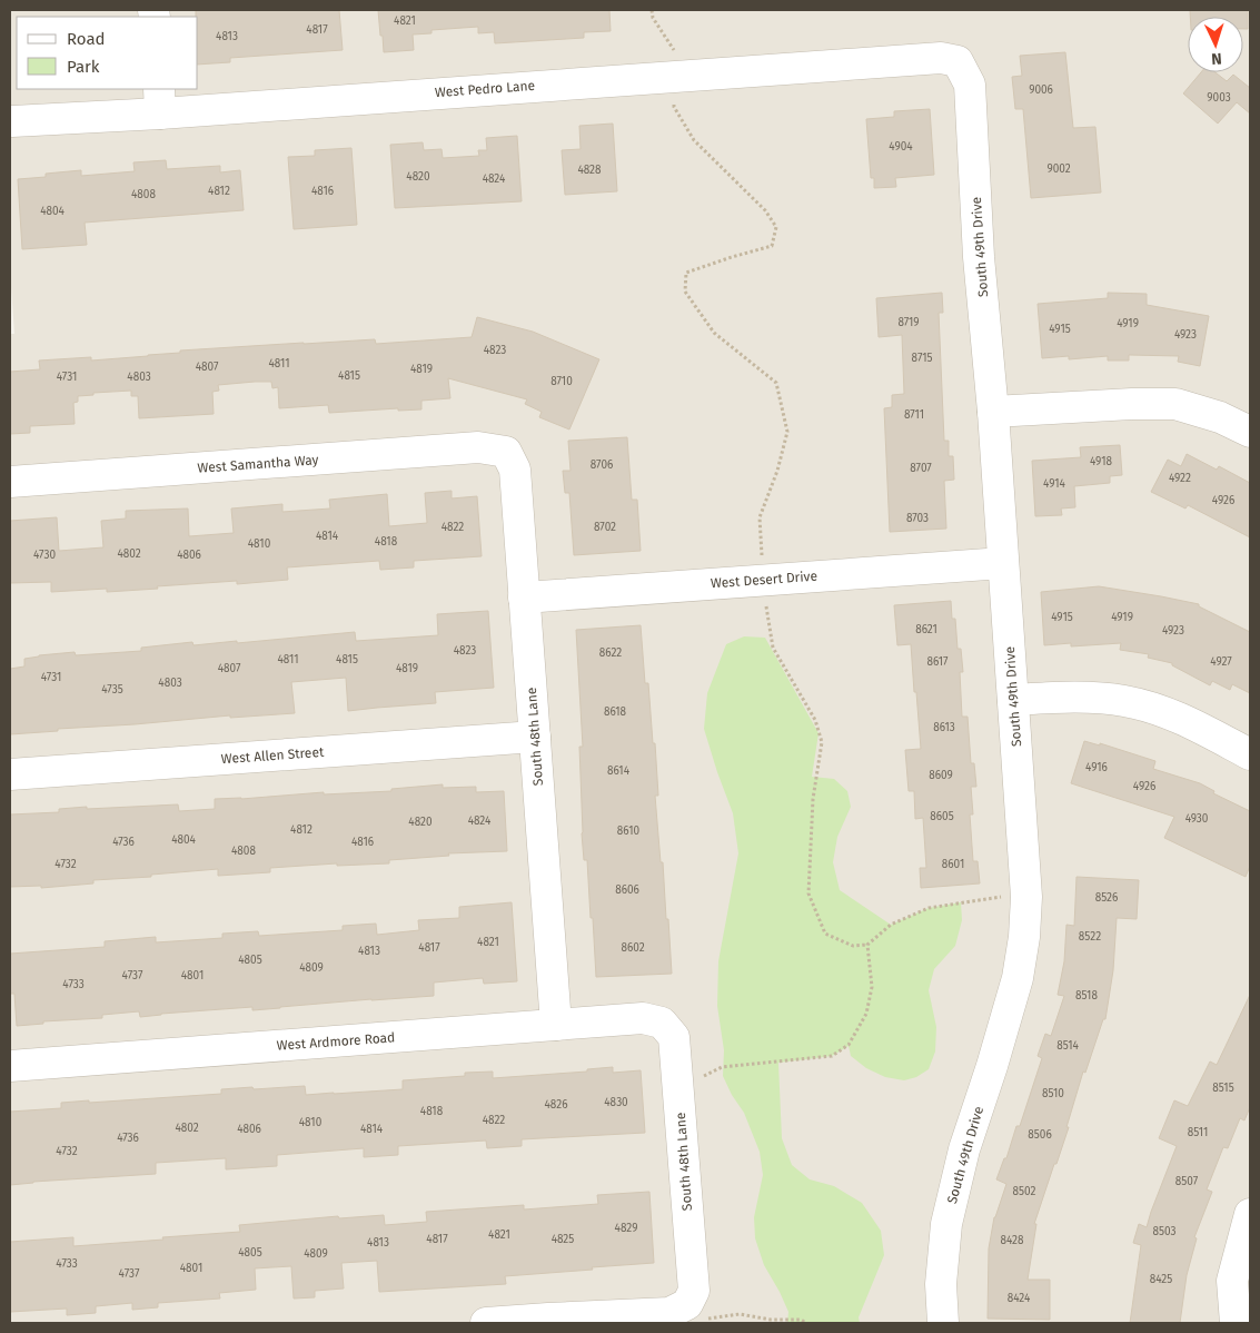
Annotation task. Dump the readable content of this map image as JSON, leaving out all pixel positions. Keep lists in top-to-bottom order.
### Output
{
  "streets": {
    "street": [
      "West Pedro Lane",
      "South 49th Drive",
      "West Samantha Way",
      "West Desert Drive",
      "South 48th Lane",
      "West Allen Street",
      "West Ardmore Road"
    ]
  },
  "crossings": [
    ["West Pedro Lane", "South 49th Drive"],
    ["South 49th Drive", "West Desert Drive"],
    ["West Samantha Way", "South 48th Lane"],
    ["West Desert Drive", "South 48th Lane"],
    ["South 48th Lane", "West Allen Street"],
    ["South 48th Lane", "West Ardmore Road"]
  ],
  "house_numbers": [
    "4821",
    "4817",
    "4813",
    "9006",
    "9003",
    "4904",
    "9002",
    "4828",
    "4820",
    "4824",
    "4812",
    "4816",
    "4808",
    "4804",
    "8719",
    "4919",
    "4915",
    "4923",
    "4823",
    "8715",
    "4811",
    "4807",
    "4819",
    "4815",
    "4731",
    "4803",
    "8710",
    "8711",
    "4918",
    "8706",
    "8707",
    "4922",
    "4914",
    "4926",
    "8703",
    "4822",
    "8702",
    "4814",
    "4818",
    "4810",
    "4802",
    "4730",
    "4806",
    "4915",
    "4919",
    "8621",
    "4923",
    "4823",
    "8622",
    "4811",
    "4815",
    "8617",
    "4927",
    "4807",
    "4819",
    "4731",
    "4803",
    "4735",
    "8618",
    "8613",
    "4916",
    "8614",
    "8609",
    "4926",
    "8605",
    "4930",
    "4824",
    "4820",
    "4812",
    "8610",
    "4804",
    "4736",
    "4816",
    "4808",
    "4732",
    "8601",
    "8606",
    "8526",
    "8522",
    "4821",
    "4817",
    "8602",
    "4813",
    "4805",
    "4809",
    "4737",
    "4801",
    "4733",
    "8518",
    "8514",
    "8515",
    "8510",
    "4830",
    "4826",
    "4818",
    "4822",
    "4810",
    "4802",
    "4806",
    "4814",
    "8511",
    "8506",
    "4736",
    "4732",
    "8507",
    "8502",
    "4829",
    "8503",
    "4821",
    "4817",
    "4825",
    "8428",
    "4813",
    "4805",
    "4809",
    "4733",
    "4801",
    "4737",
    "8425",
    "8424"
  ],
  "legend": ["Road", "Park"],
  "north": "bottom"
}
